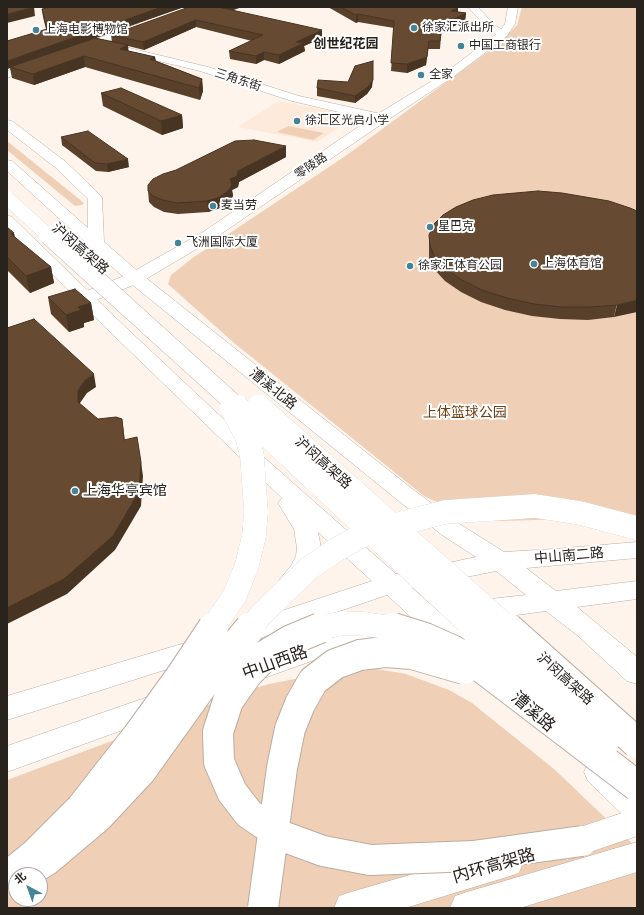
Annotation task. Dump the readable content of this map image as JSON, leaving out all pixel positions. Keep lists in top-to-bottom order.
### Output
{
  "streets": {
    "main road": [
      "零陵路",
      "沪闵高架路",
      "漕溪北路",
      "中山南二路",
      "中山西路",
      "漕溪路",
      "内环高架路"
    ],
    "street": ["三角东街"]
  },
  "crossings": [
    ["三角东街", "零陵路"],
    ["零陵路", "漕溪北路"],
    ["漕溪北路", "中山南二路"],
    ["漕溪北路", "中山西路"],
    ["中山西路", "漕溪路"]
  ],
  "districts": ["创世纪花园"],
  "parks": ["上体篮球公园"],
  "places": [
    "徐家汇派出所",
    "上海电影博物馆",
    "中国工商银行",
    "全家",
    "徐汇区光启小学",
    "麦当劳",
    "星巴克",
    "飞洲国际大厦",
    "上海体育馆",
    "徐家汇体育公园",
    "上海华亭宾馆"
  ],
  "north": "top left"
}
